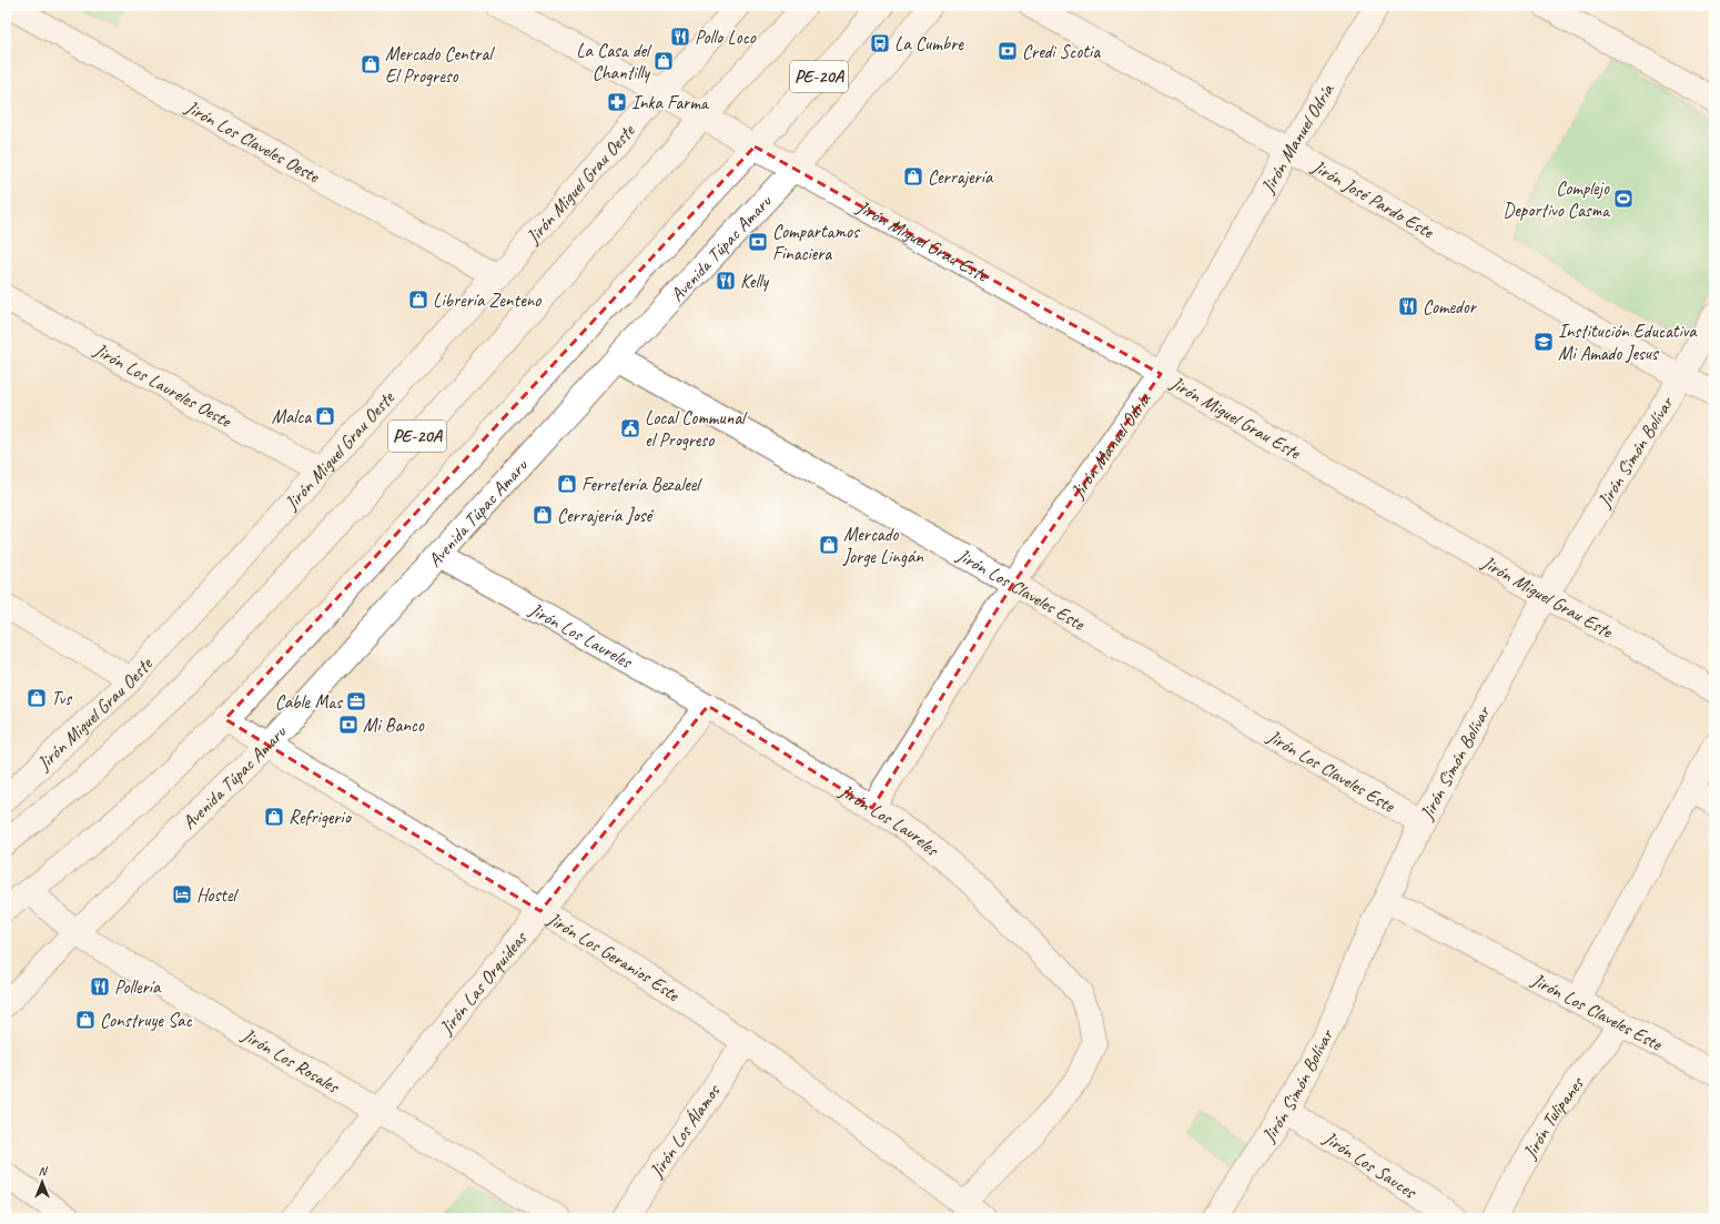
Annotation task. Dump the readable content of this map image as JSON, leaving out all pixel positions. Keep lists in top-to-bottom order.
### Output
{
  "streets": {
    "main road": [
      "PE-20A",
      "Jirón Manuel Odría",
      "Jirón Los Claveles Oeste",
      "Jirón Miguel Grau Oeste",
      "Jirón José Pardo Este",
      "Jirón Miguel Grau Este",
      "Avenida Túpac Amaru",
      "Jirón Los Laureles Oeste",
      "Jirón Simón Bolívar",
      "Jirón Los Claveles Este",
      "Jirón Los Laureles",
      "Jirón Los Geranios Este",
      "Jirón Las Orquídeas",
      "Jirón Los Rosales",
      "Jirón Tulipanes",
      "Jirón Los Álamos",
      "Jirón Los Sauces"
    ]
  },
  "crossings": [
    ["PE-20A", "Jirón Miguel Grau Este"],
    ["PE-20A", "Jirón Los Geranios Este"],
    ["PE-20A", "Jirón Los Rosales"],
    ["Jirón Manuel Odría", "Jirón José Pardo Este"],
    ["Jirón Manuel Odría", "Jirón Miguel Grau Este"],
    ["Jirón Manuel Odría", "Jirón Los Claveles Este"],
    ["Jirón Manuel Odría", "Jirón Los Laureles"],
    ["Jirón Los Claveles Oeste", "Jirón Miguel Grau Oeste"],
    ["Jirón Miguel Grau Oeste", "Jirón Los Laureles Oeste"],
    ["Jirón José Pardo Este", "Jirón Simón Bolívar"],
    ["Jirón Miguel Grau Este", "Avenida Túpac Amaru"],
    ["Jirón Miguel Grau Este", "Jirón Simón Bolívar"],
    ["Avenida Túpac Amaru", "Jirón Los Claveles Este"],
    ["Avenida Túpac Amaru", "Jirón Los Laureles"],
    ["Avenida Túpac Amaru", "Jirón Los Geranios Este"],
    ["Avenida Túpac Amaru", "Jirón Los Rosales"],
    ["Jirón Simón Bolívar", "Jirón Los Claveles Este"],
    ["Jirón Simón Bolívar", "Jirón Los Sauces"],
    ["Jirón Los Claveles Este", "Jirón Tulipanes"],
    ["Jirón Los Laureles", "Jirón Los Geranios Este"],
    ["Jirón Los Laureles", "Jirón Las Orquídeas"],
    ["Jirón Los Geranios Este", "Jirón Las Orquídeas"],
    ["Jirón Los Geranios Este", "Jirón Los Álamos"],
    ["Jirón Las Orquídeas", "Jirón Los Rosales"]
  ],
  "places": {
    "restaurant": [
      "Pollo Loco",
      "Kelly",
      "Comedor",
      "Pollería"
    ],
    "bus stop": ["La Cumbre"],
    "bank": ["Credi Scotia", "Compartamos Finaciera", "Mi Banco"],
    "shop": [
      "La Casa del Chantilly",
      "Mercado Central El Progreso",
      "Cerrajería",
      "Librería Zenteno",
      "Malca",
      "Ferretería Bezaleel",
      "Cerrajería José",
      "Mercado Jorge Lingán",
      "Tvs",
      "Refrigerio",
      "Construye Sac"
    ],
    "pharmacy": ["Inka Farma"],
    "sports": ["Complejo Deportivo Casma"],
    "school or university": ["Institución Educativa Mi Amado Jesus"],
    "public building": ["Local Communal el Progreso"],
    "office": ["Cable Mas"],
    "hotel": ["Hostel"]
  },
  "north": "top"
}
